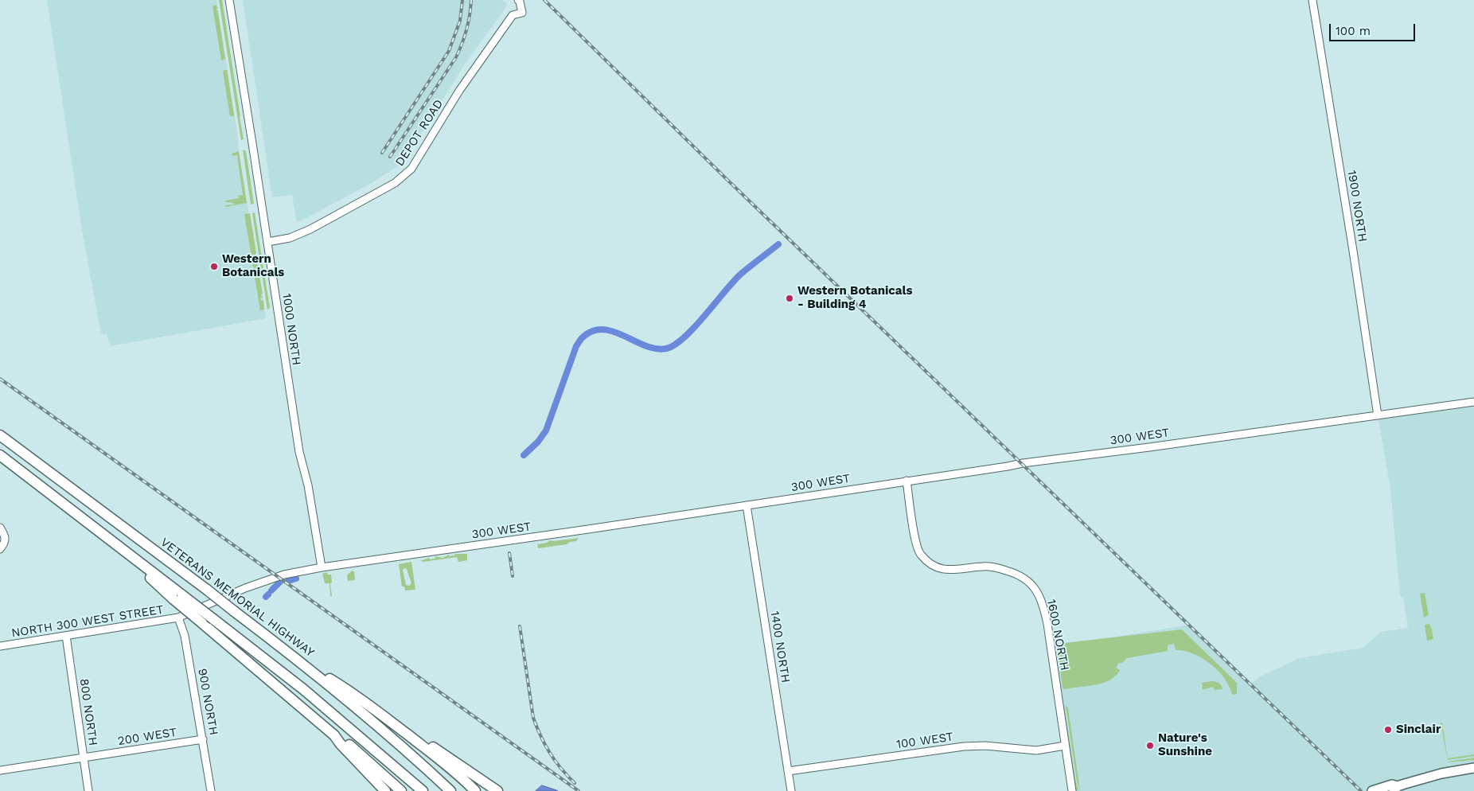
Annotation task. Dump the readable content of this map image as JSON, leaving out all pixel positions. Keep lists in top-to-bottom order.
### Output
{
  "streets": {
    "highway": ["VETERANS MEMORIAL HIGHWAY"],
    "street": [
      "DEPOT ROAD",
      "1900 NORTH",
      "1000 NORTH",
      "300 WEST",
      "NORTH 300 WEST STREET",
      "1600 NORTH",
      "1400 NORTH",
      "900 NORTH",
      "800 NORTH",
      "200 WEST",
      "100 WEST"
    ]
  },
  "crossings": [
    ["DEPOT ROAD", "1000 NORTH"],
    ["1900 NORTH", "300 WEST"],
    ["1000 NORTH", "300 WEST"],
    ["300 WEST", "NORTH 300 WEST STREET"],
    ["300 WEST", "1600 NORTH"],
    ["300 WEST", "1400 NORTH"],
    ["300 WEST", "900 NORTH"],
    ["NORTH 300 WEST STREET", "900 NORTH"],
    ["NORTH 300 WEST STREET", "800 NORTH"],
    ["1600 NORTH", "100 WEST"],
    ["1400 NORTH", "100 WEST"],
    ["900 NORTH", "200 WEST"],
    ["800 NORTH", "200 WEST"]
  ],
  "places": [
    "Western Botanicals",
    "Western Botanicals - Building 4",
    "Sinclair",
    "Nature's Sunshine"
  ],
  "scale_bar": "100 m"
}
